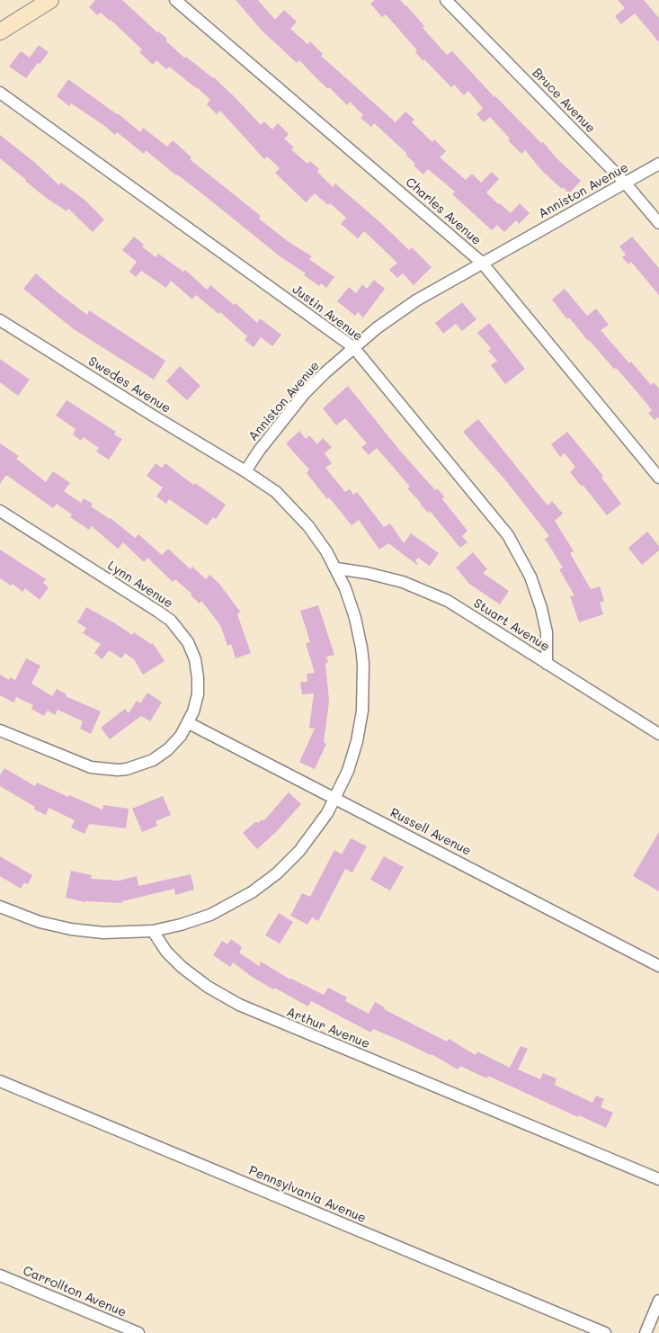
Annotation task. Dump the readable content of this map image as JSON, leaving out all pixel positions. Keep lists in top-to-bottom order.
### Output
{
  "streets": {
    "street": [
      "Bruce Avenue",
      "Anniston Avenue",
      "Charles Avenue",
      "Justin Avenue",
      "Swedes Avenue",
      "Lynn Avenue",
      "Stuart Avenue",
      "Russell Avenue",
      "Arthur Avenue",
      "Pennsylvania Avenue",
      "Carrollton Avenue"
    ]
  },
  "crossings": [
    ["Bruce Avenue", "Anniston Avenue"],
    ["Anniston Avenue", "Charles Avenue"],
    ["Anniston Avenue", "Justin Avenue"],
    ["Anniston Avenue", "Swedes Avenue"],
    ["Justin Avenue", "Stuart Avenue"],
    ["Lynn Avenue", "Russell Avenue"]
  ]
}
